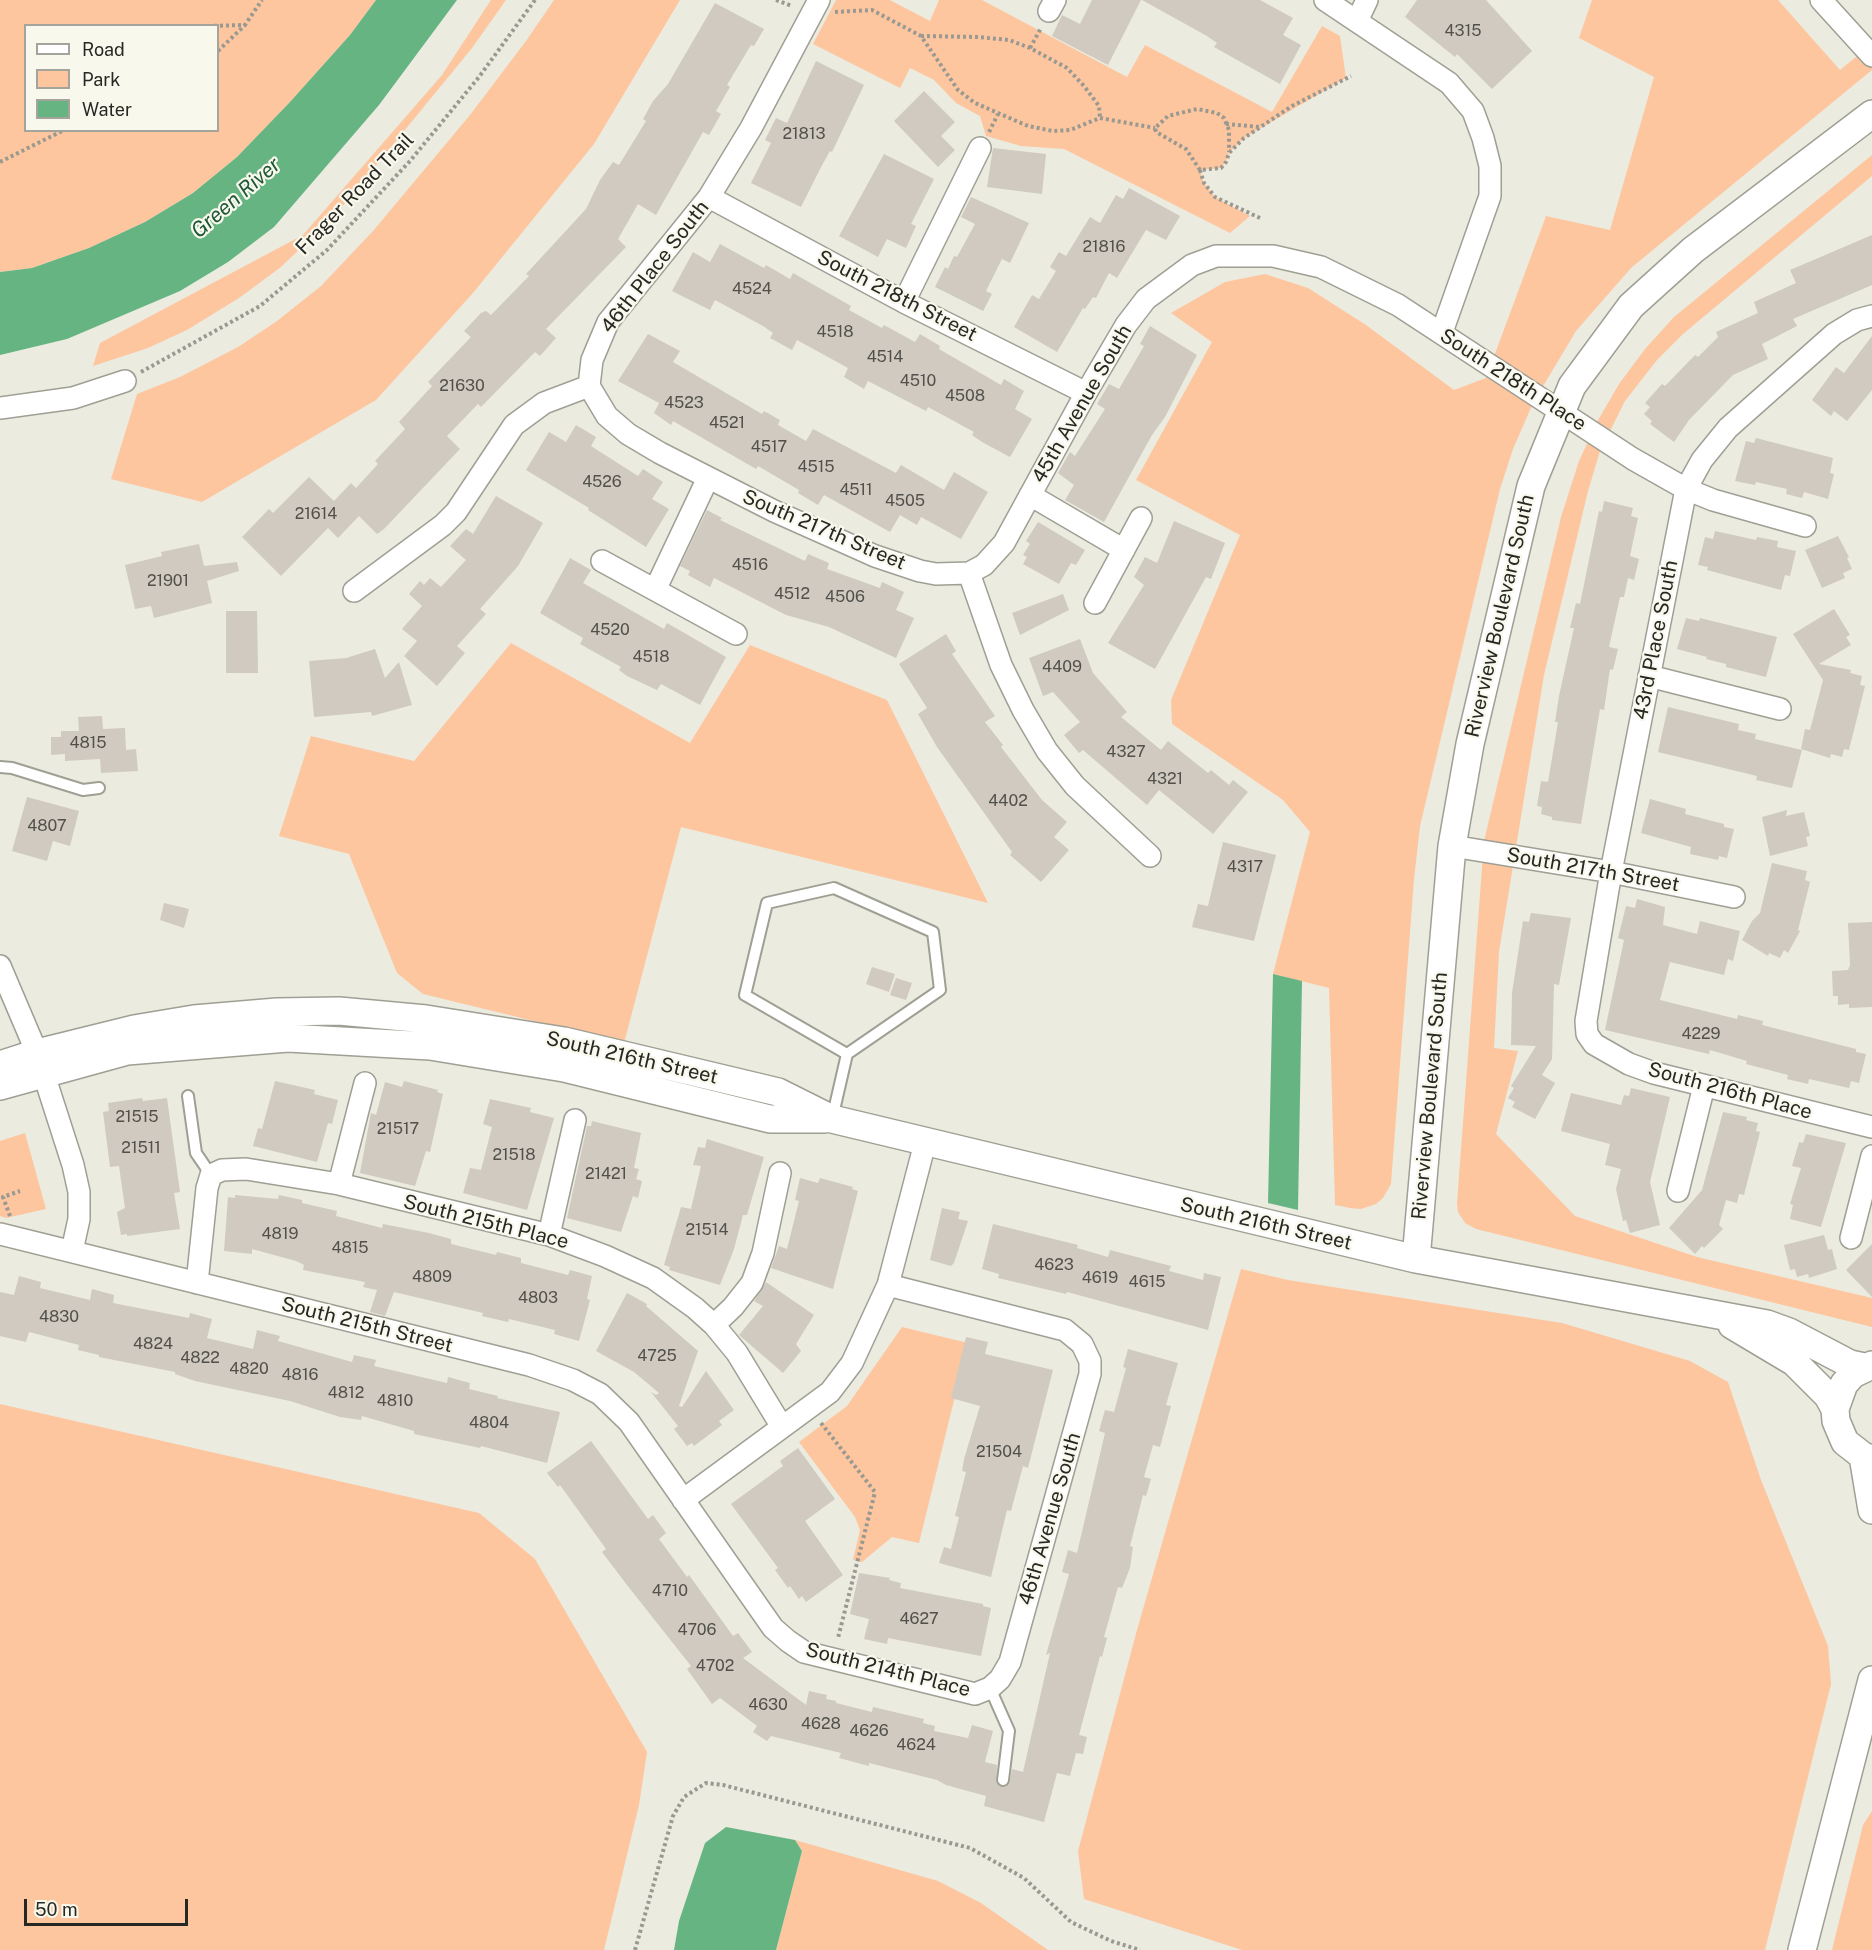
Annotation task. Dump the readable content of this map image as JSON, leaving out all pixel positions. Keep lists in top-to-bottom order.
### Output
{
  "streets": {
    "street": [
      "46th Place South",
      "South 218th Street",
      "South 218th Place",
      "45th Avenue South",
      "South 217th Street",
      "Riverview Boulevard South",
      "43rd Place South",
      "South 216th Street",
      "South 216th Place",
      "South 215th Place",
      "South 215th Street",
      "46th Avenue South",
      "South 214th Place"
    ],
    "path": ["Frager Road Trail"]
  },
  "crossings": [
    ["46th Place South", "South 218th Street"],
    ["46th Place South", "South 217th Street"],
    ["South 218th Street", "45th Avenue South"],
    ["South 218th Place", "45th Avenue South"],
    ["South 218th Place", "Riverview Boulevard South"],
    ["South 218th Place", "43rd Place South"],
    ["45th Avenue South", "South 217th Street"],
    ["South 217th Street", "Riverview Boulevard South"],
    ["South 217th Street", "43rd Place South"],
    ["Riverview Boulevard South", "South 216th Street"],
    ["43rd Place South", "South 216th Place"],
    ["South 215th Street", "South 214th Place"],
    ["46th Avenue South", "South 214th Place"]
  ],
  "water": ["Green River"],
  "house_numbers": [
    "4315",
    "21813",
    "21816",
    "4524",
    "4518",
    "4514",
    "4510",
    "21630",
    "4508",
    "4523",
    "4521",
    "4517",
    "4515",
    "4526",
    "4511",
    "4505",
    "21614",
    "4516",
    "21901",
    "4512",
    "4506",
    "4520",
    "4518",
    "4409",
    "4815",
    "4327",
    "4321",
    "4402",
    "4807",
    "4317",
    "4229",
    "21515",
    "21517",
    "21511",
    "21518",
    "21421",
    "21514",
    "4819",
    "4815",
    "4623",
    "4809",
    "4619",
    "4615",
    "4803",
    "4830",
    "4824",
    "4725",
    "4822",
    "4820",
    "4816",
    "4812",
    "4810",
    "4804",
    "21504",
    "4710",
    "4627",
    "4706",
    "4702",
    "4630",
    "4628",
    "4626",
    "4624"
  ],
  "legend": ["Road", "Park", "Water"],
  "scale_bar": "50 m"
}
